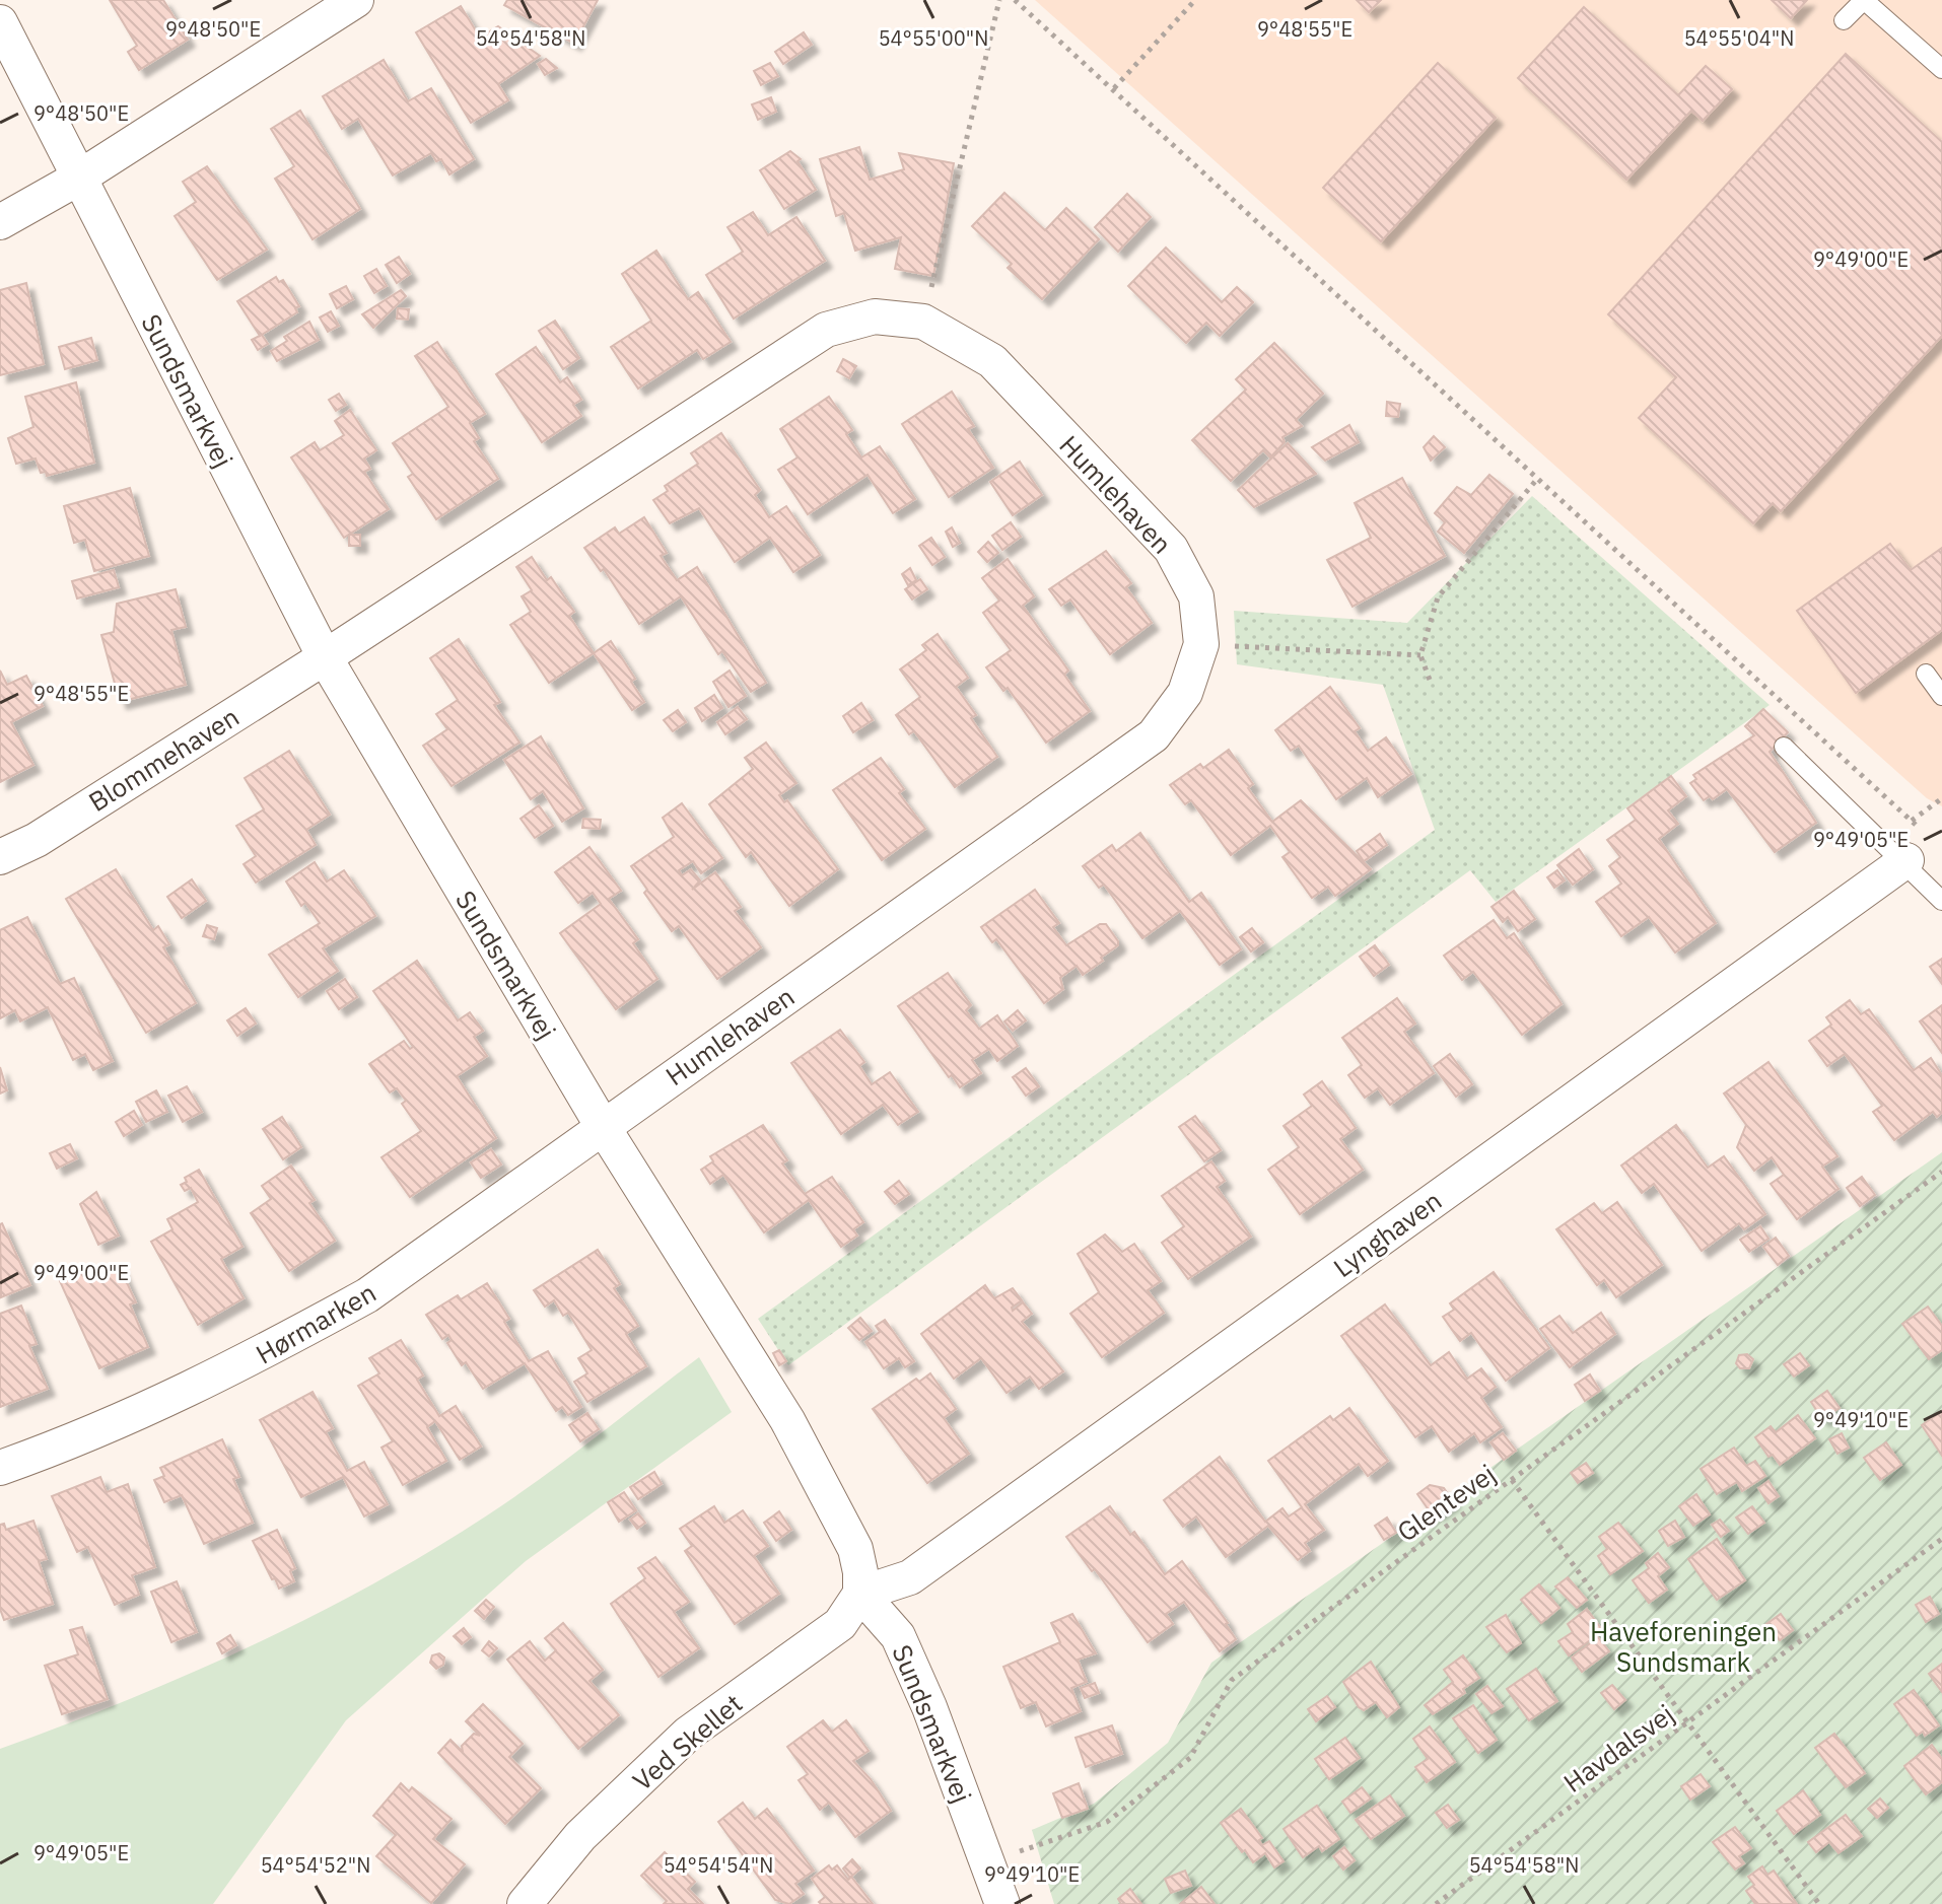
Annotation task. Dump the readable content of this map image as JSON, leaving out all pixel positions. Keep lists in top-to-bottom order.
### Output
{
  "streets": {
    "street": [
      "Sundsmarkvej",
      "Humlehaven",
      "Blommehaven",
      "Lynghaven",
      "Hørmarken",
      "Ved Skellet"
    ],
    "path": ["Glentevej", "Havdalsvej"]
  },
  "crossings": [
    ["Sundsmarkvej", "Humlehaven"],
    ["Sundsmarkvej", "Blommehaven"],
    ["Sundsmarkvej", "Lynghaven"],
    ["Sundsmarkvej", "Hørmarken"],
    ["Sundsmarkvej", "Glentevej"],
    ["Sundsmarkvej", "Ved Skellet"],
    ["Humlehaven", "Blommehaven"],
    ["Humlehaven", "Hørmarken"],
    ["Lynghaven", "Ved Skellet"]
  ],
  "parks": ["Haveforeningen Sundsmark"],
  "coordinates": [
    "9°48'50\"E",
    "9°48'55\"E",
    "54°54'58\"N",
    "54°55'00\"N",
    "54°55'04\"N",
    "9°49'00\"E",
    "9°49'05\"E",
    "9°49'10\"E",
    "54°54'52\"N",
    "54°54'54\"N"
  ]
}
